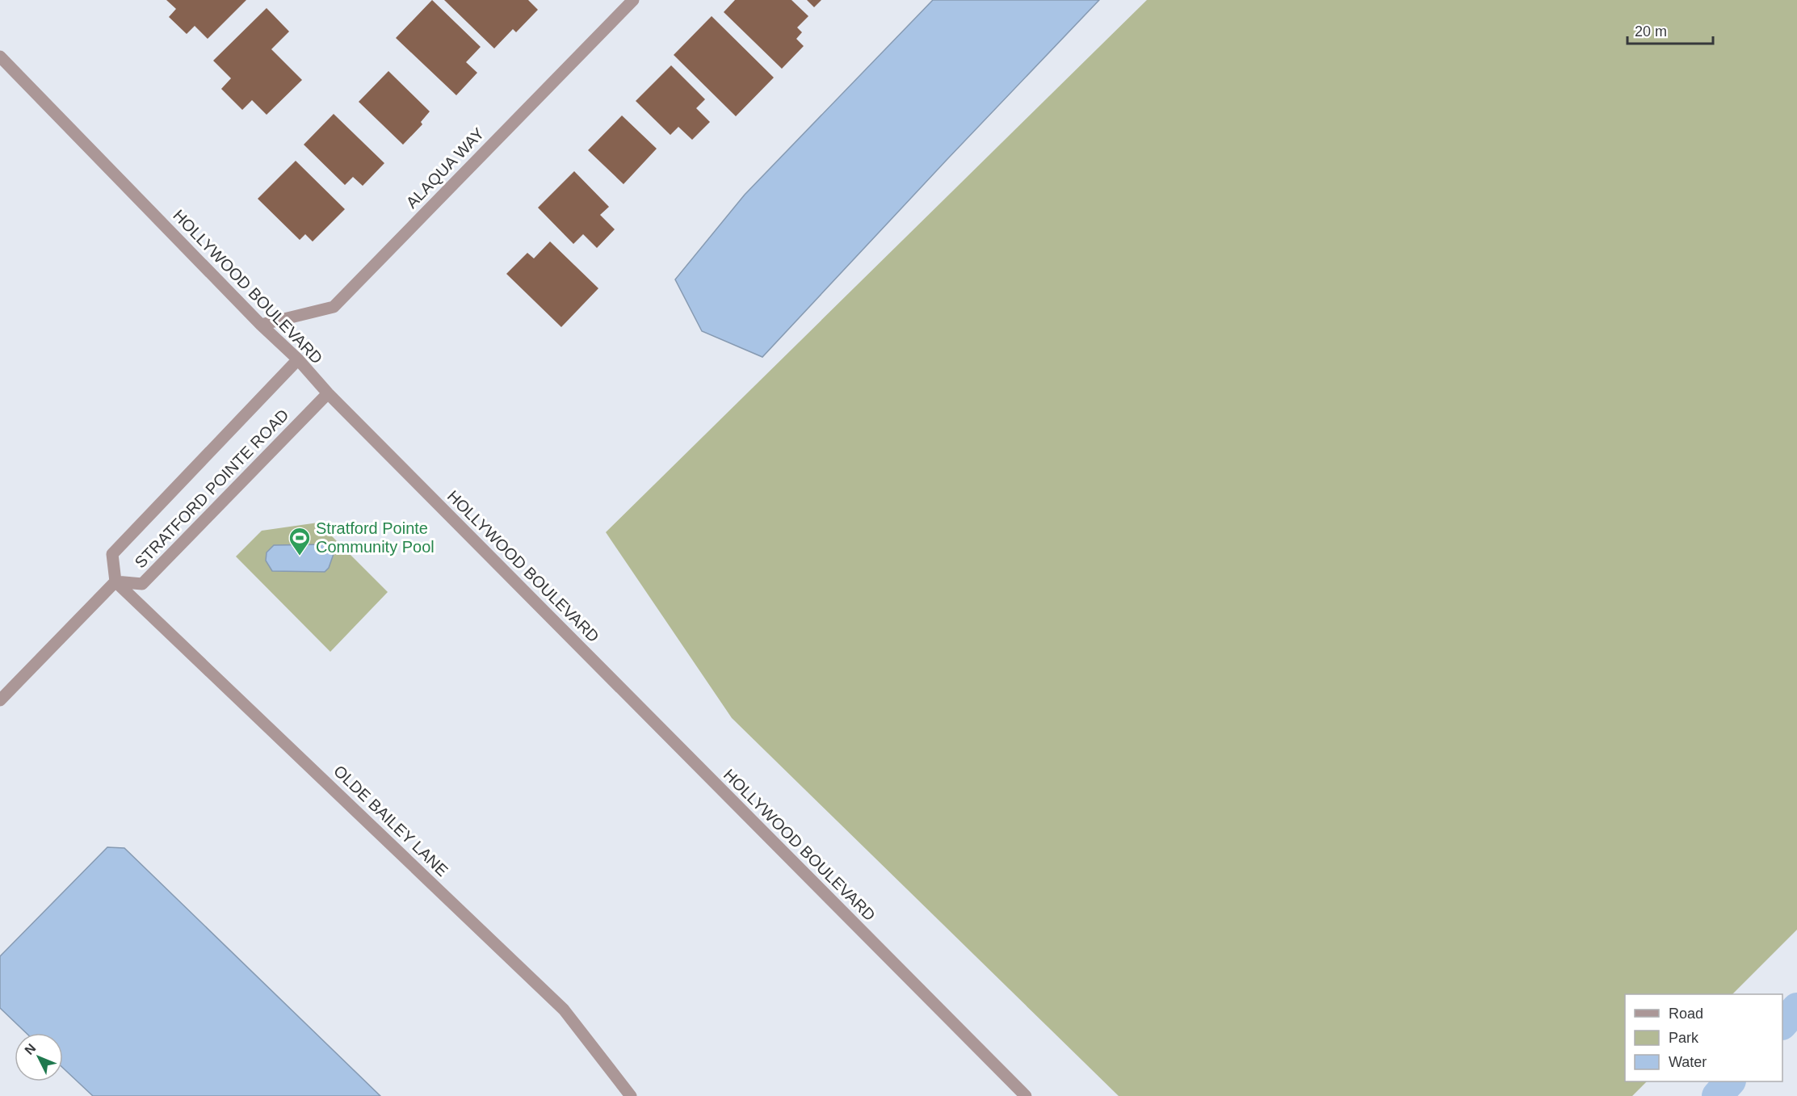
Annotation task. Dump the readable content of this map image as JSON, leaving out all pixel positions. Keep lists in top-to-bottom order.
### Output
{
  "streets": {
    "street": [
      "ALAQUA WAY",
      "HOLLYWOOD BOULEVARD",
      "STRATFORD POINTE ROAD",
      "OLDE BAILEY LANE"
    ]
  },
  "crossings": [
    ["ALAQUA WAY", "HOLLYWOOD BOULEVARD"],
    ["HOLLYWOOD BOULEVARD", "STRATFORD POINTE ROAD"],
    ["STRATFORD POINTE ROAD", "OLDE BAILEY LANE"]
  ],
  "places": {
    "sports": ["Stratford Pointe Community Pool"]
  },
  "legend": ["Road", "Park", "Water"],
  "scale_bar": "20 m",
  "north": "top left"
}
